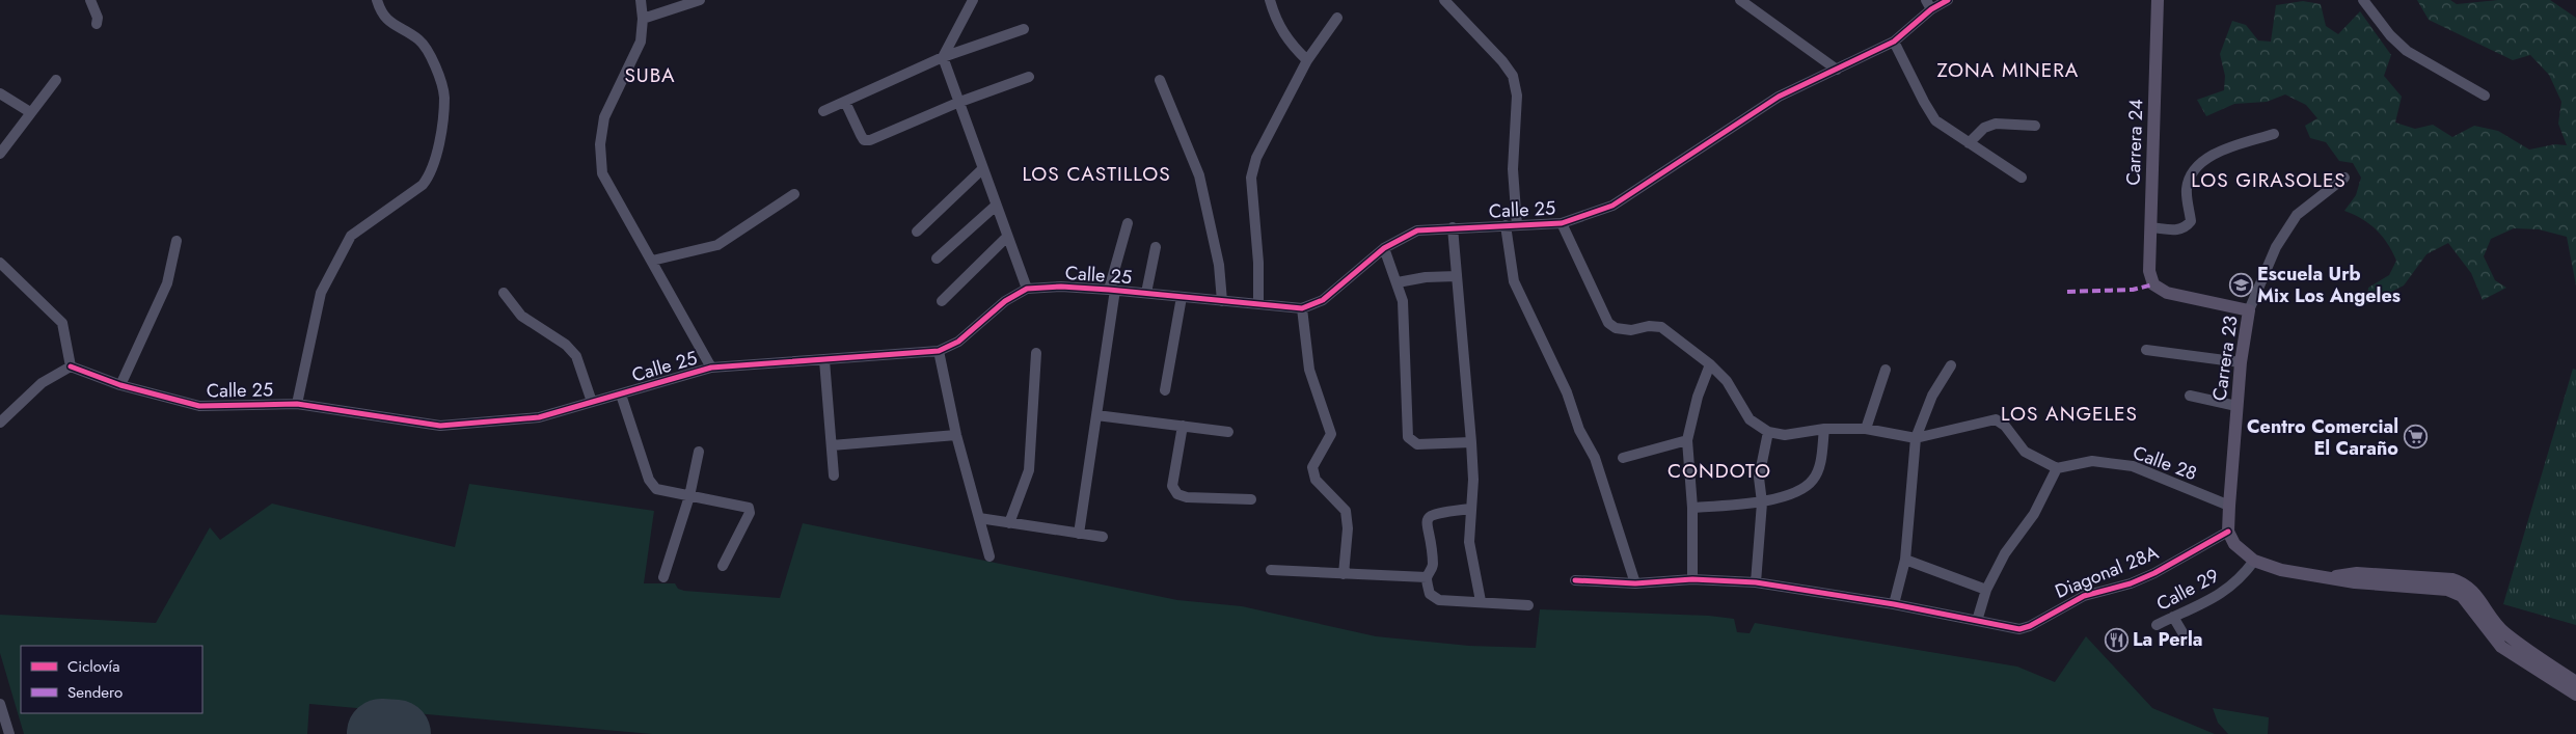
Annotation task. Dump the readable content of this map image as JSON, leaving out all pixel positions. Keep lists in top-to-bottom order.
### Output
{
  "streets": {
    "main road": ["Carrera 24", "Carrera 23"],
    "street": [
      "Calle 25",
      "Calle 28",
      "Diagonal 28A",
      "Calle 29"
    ]
  },
  "crossings": [
    ["Carrera 24", "Carrera 23"],
    ["Carrera 23", "Calle 28"],
    ["Carrera 23", "Diagonal 28A"],
    ["Carrera 23", "Calle 29"]
  ],
  "districts": [
    "ZONA MINERA",
    "SUBA",
    "LOS CASTILLOS",
    "LOS GIRASOLES",
    "LOS ANGELES",
    "CONDOTO"
  ],
  "places": {
    "school or university": ["Escuela Urb Mix Los Angeles"],
    "supermarket": ["Centro Comercial El Caraño"],
    "restaurant": ["La Perla"]
  },
  "legend": ["Ciclovía", "Sendero"]
}
